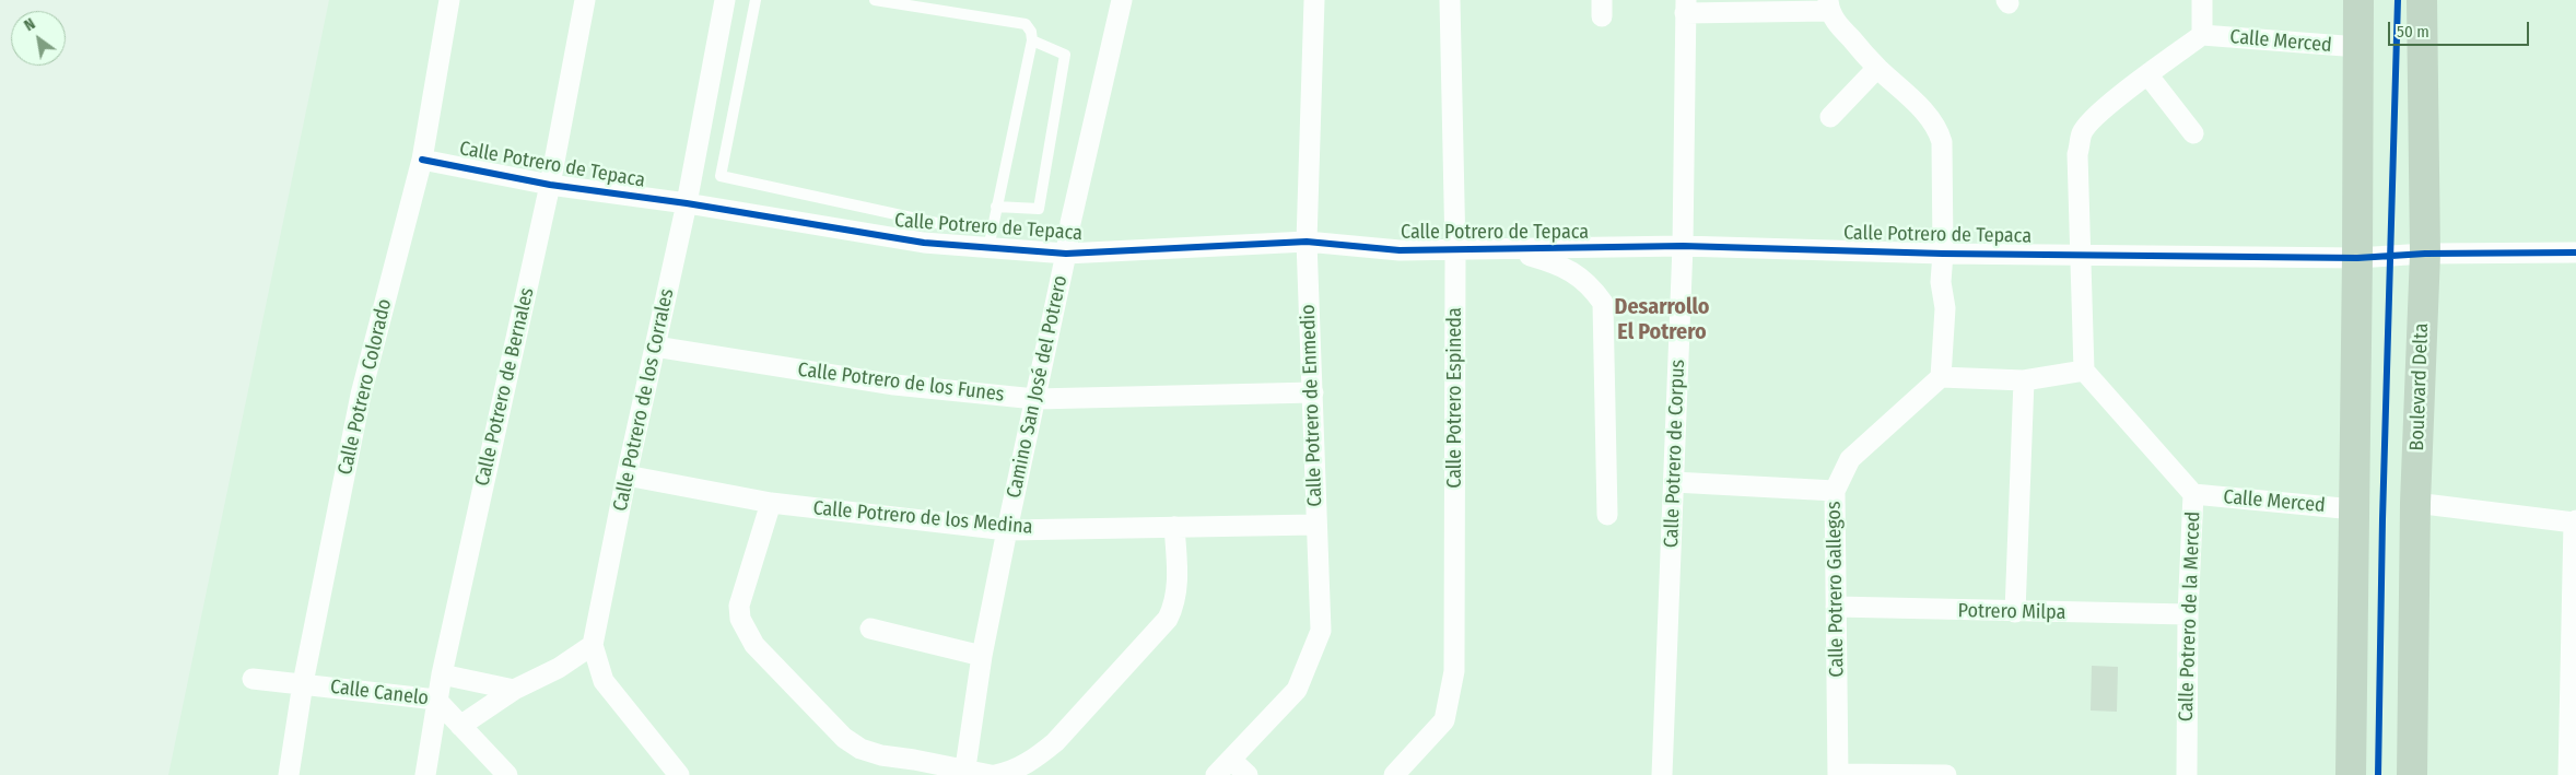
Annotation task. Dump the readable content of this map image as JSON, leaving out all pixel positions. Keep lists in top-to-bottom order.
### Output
{
  "streets": {
    "main road": ["Boulevard Delta"],
    "street": [
      "Calle Merced",
      "Calle Potrero de Tepaca",
      "Calle Potrero de los Funes",
      "Calle Potrero Colorado",
      "Calle Potrero de Bernales",
      "Camino San José del Potrero",
      "Calle Potrero Espineda",
      "Calle Potrero de los Corrales",
      "Calle Potrero de Enmedio",
      "Calle Potrero de Corpus",
      "Calle Potrero de los Medina",
      "Calle Potrero Gallegos",
      "Potrero Milpa",
      "Calle Potrero de la Merced",
      "Calle Canelo"
    ]
  },
  "crossings": [
    ["Calle Merced", "Calle Potrero de la Merced"],
    ["Calle Potrero de Tepaca", "Calle Potrero Colorado"],
    ["Calle Potrero de Tepaca", "Calle Potrero de Bernales"],
    ["Calle Potrero de Tepaca", "Camino San José del Potrero"],
    ["Calle Potrero de Tepaca", "Boulevard Delta"],
    ["Calle Potrero de Tepaca", "Calle Potrero Espineda"],
    ["Calle Potrero de Tepaca", "Calle Potrero de los Corrales"],
    ["Calle Potrero de Tepaca", "Calle Potrero de Enmedio"],
    ["Calle Potrero de Tepaca", "Calle Potrero de Corpus"],
    ["Calle Potrero de los Funes", "Camino San José del Potrero"],
    ["Calle Potrero de los Funes", "Calle Potrero de los Corrales"],
    ["Calle Potrero de los Funes", "Calle Potrero de Enmedio"],
    ["Calle Potrero Colorado", "Calle Canelo"],
    ["Calle Potrero de Bernales", "Calle Canelo"],
    ["Camino San José del Potrero", "Calle Potrero de los Medina"],
    ["Calle Potrero de los Corrales", "Calle Potrero de los Medina"],
    ["Calle Potrero de Enmedio", "Calle Potrero de los Medina"],
    ["Calle Potrero Gallegos", "Potrero Milpa"],
    ["Potrero Milpa", "Calle Potrero de la Merced"]
  ],
  "districts": ["Desarrollo El Potrero"],
  "scale_bar": "50 m",
  "north": "top left"
}
